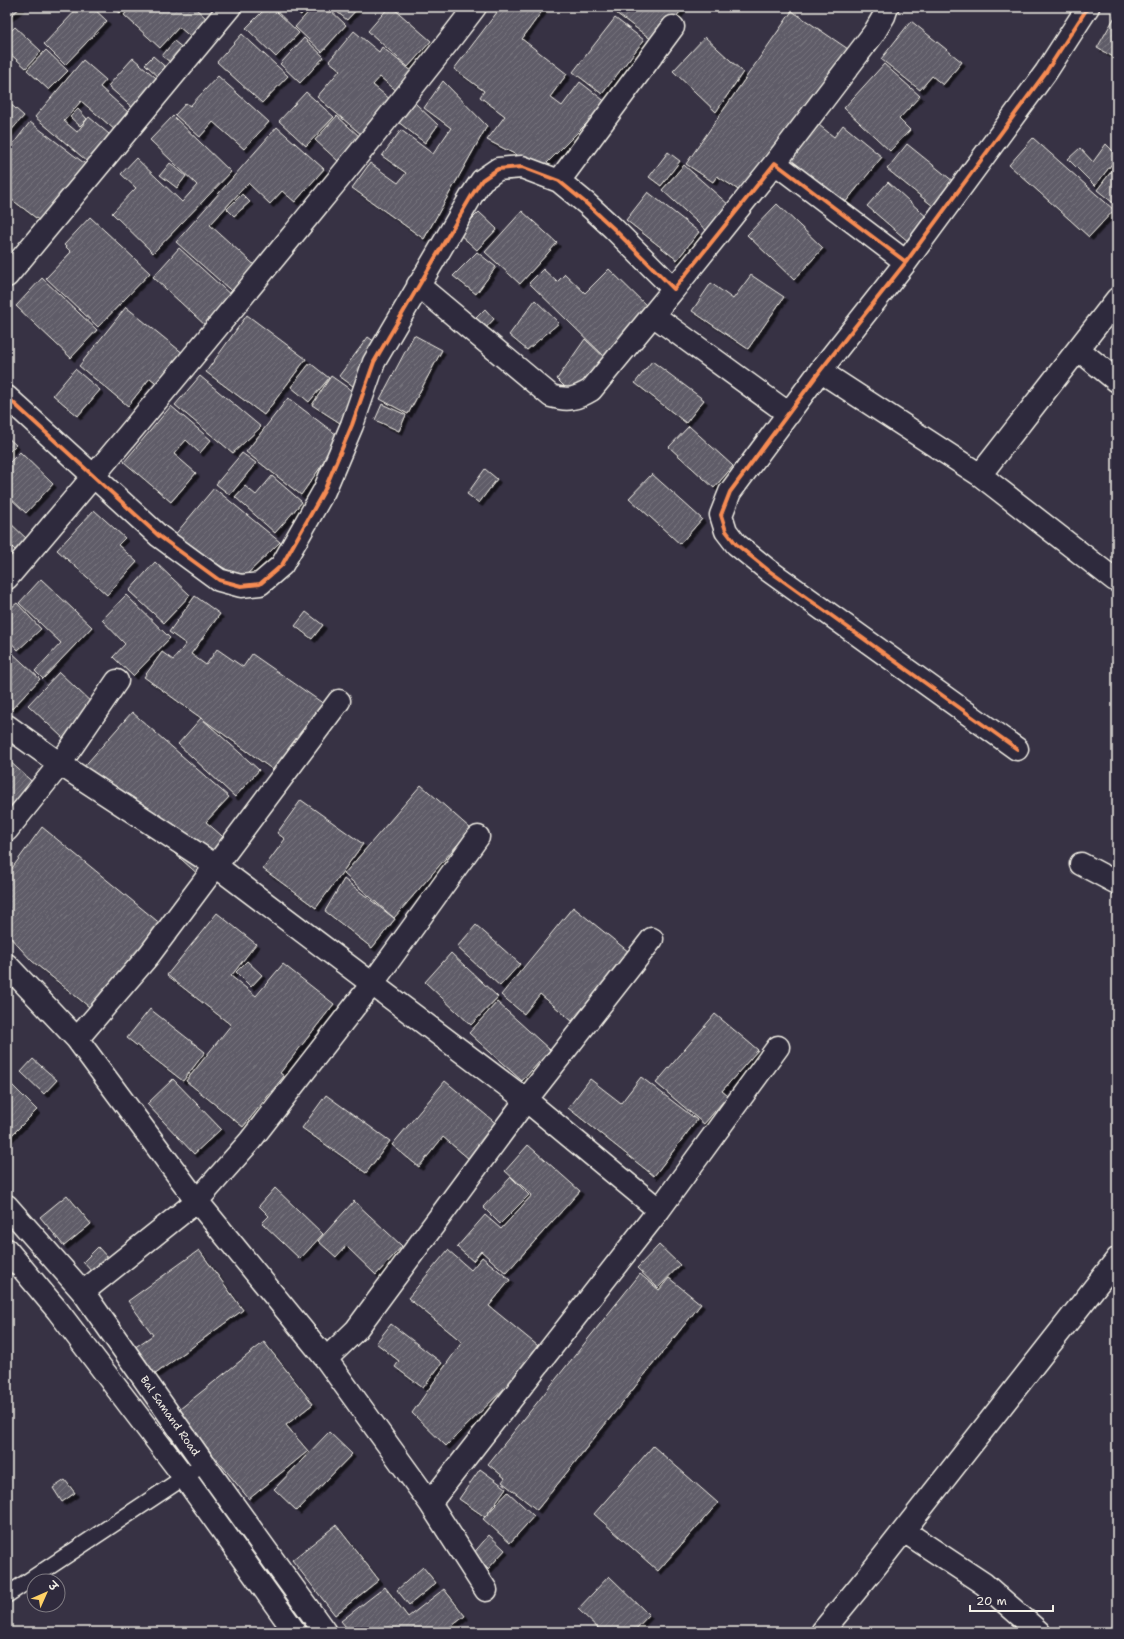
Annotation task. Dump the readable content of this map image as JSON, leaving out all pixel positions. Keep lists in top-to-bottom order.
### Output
{
  "streets": {
    "street": ["Bal Samand Road"]
  },
  "scale_bar": "20 m",
  "north": "top right"
}
